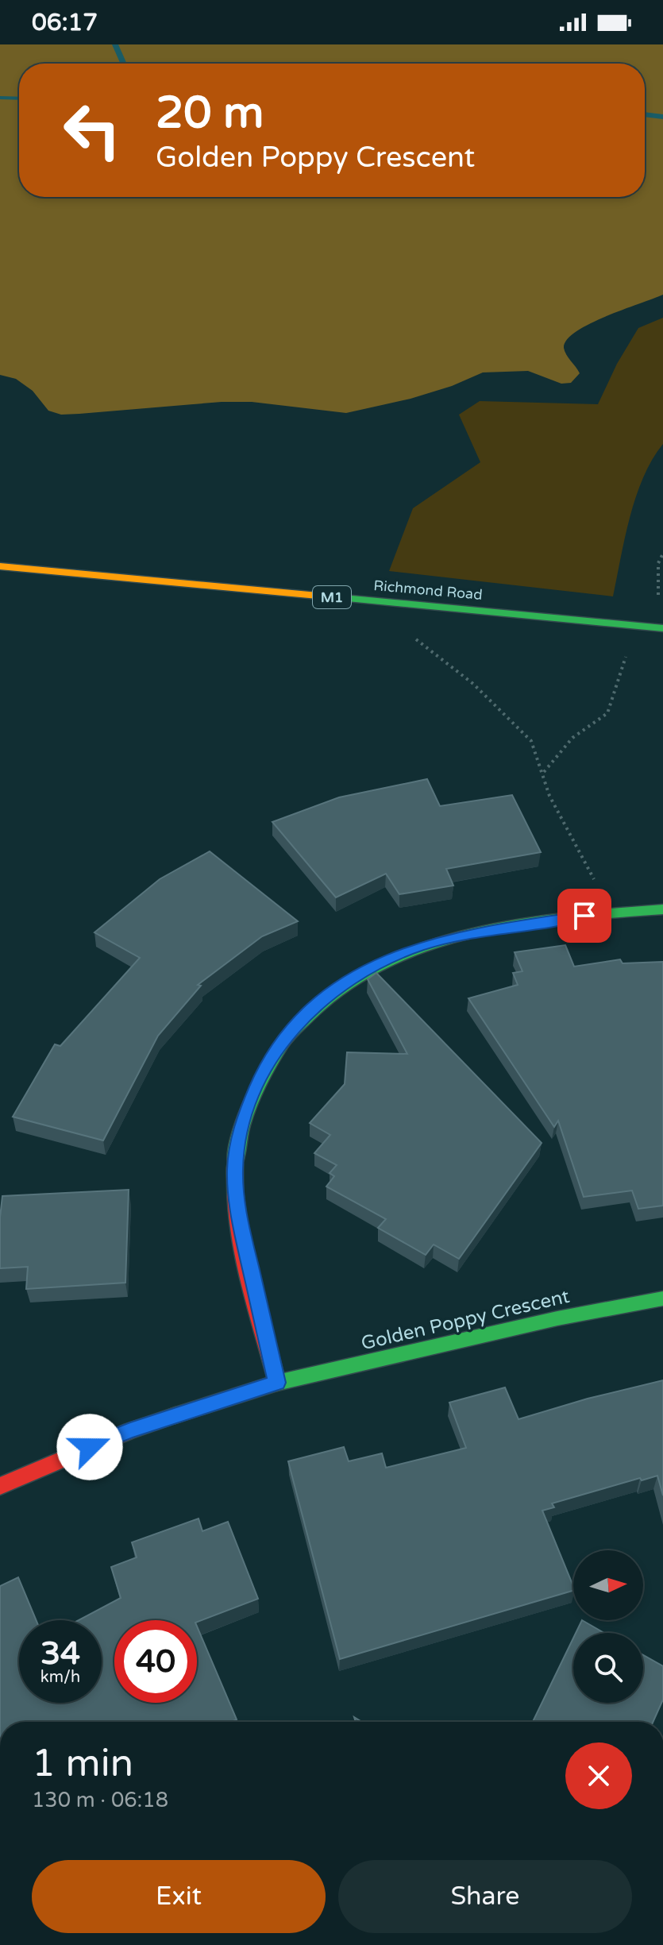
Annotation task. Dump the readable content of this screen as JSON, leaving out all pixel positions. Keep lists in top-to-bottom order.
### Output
{
  "streets": {
    "main road": ["Richmond Road", "M1", "Golden Poppy Crescent"]
  },
  "north": "right",
  "page": {
    "status": "06:17",
    "turn": ["20 m", "Golden Poppy Crescent"],
    "speed": "34 km/h",
    "limit": "40",
    "heading": ["1 min", "130 m · 06:18"],
    "buttons": ["Exit", "Share"]
  }
}
